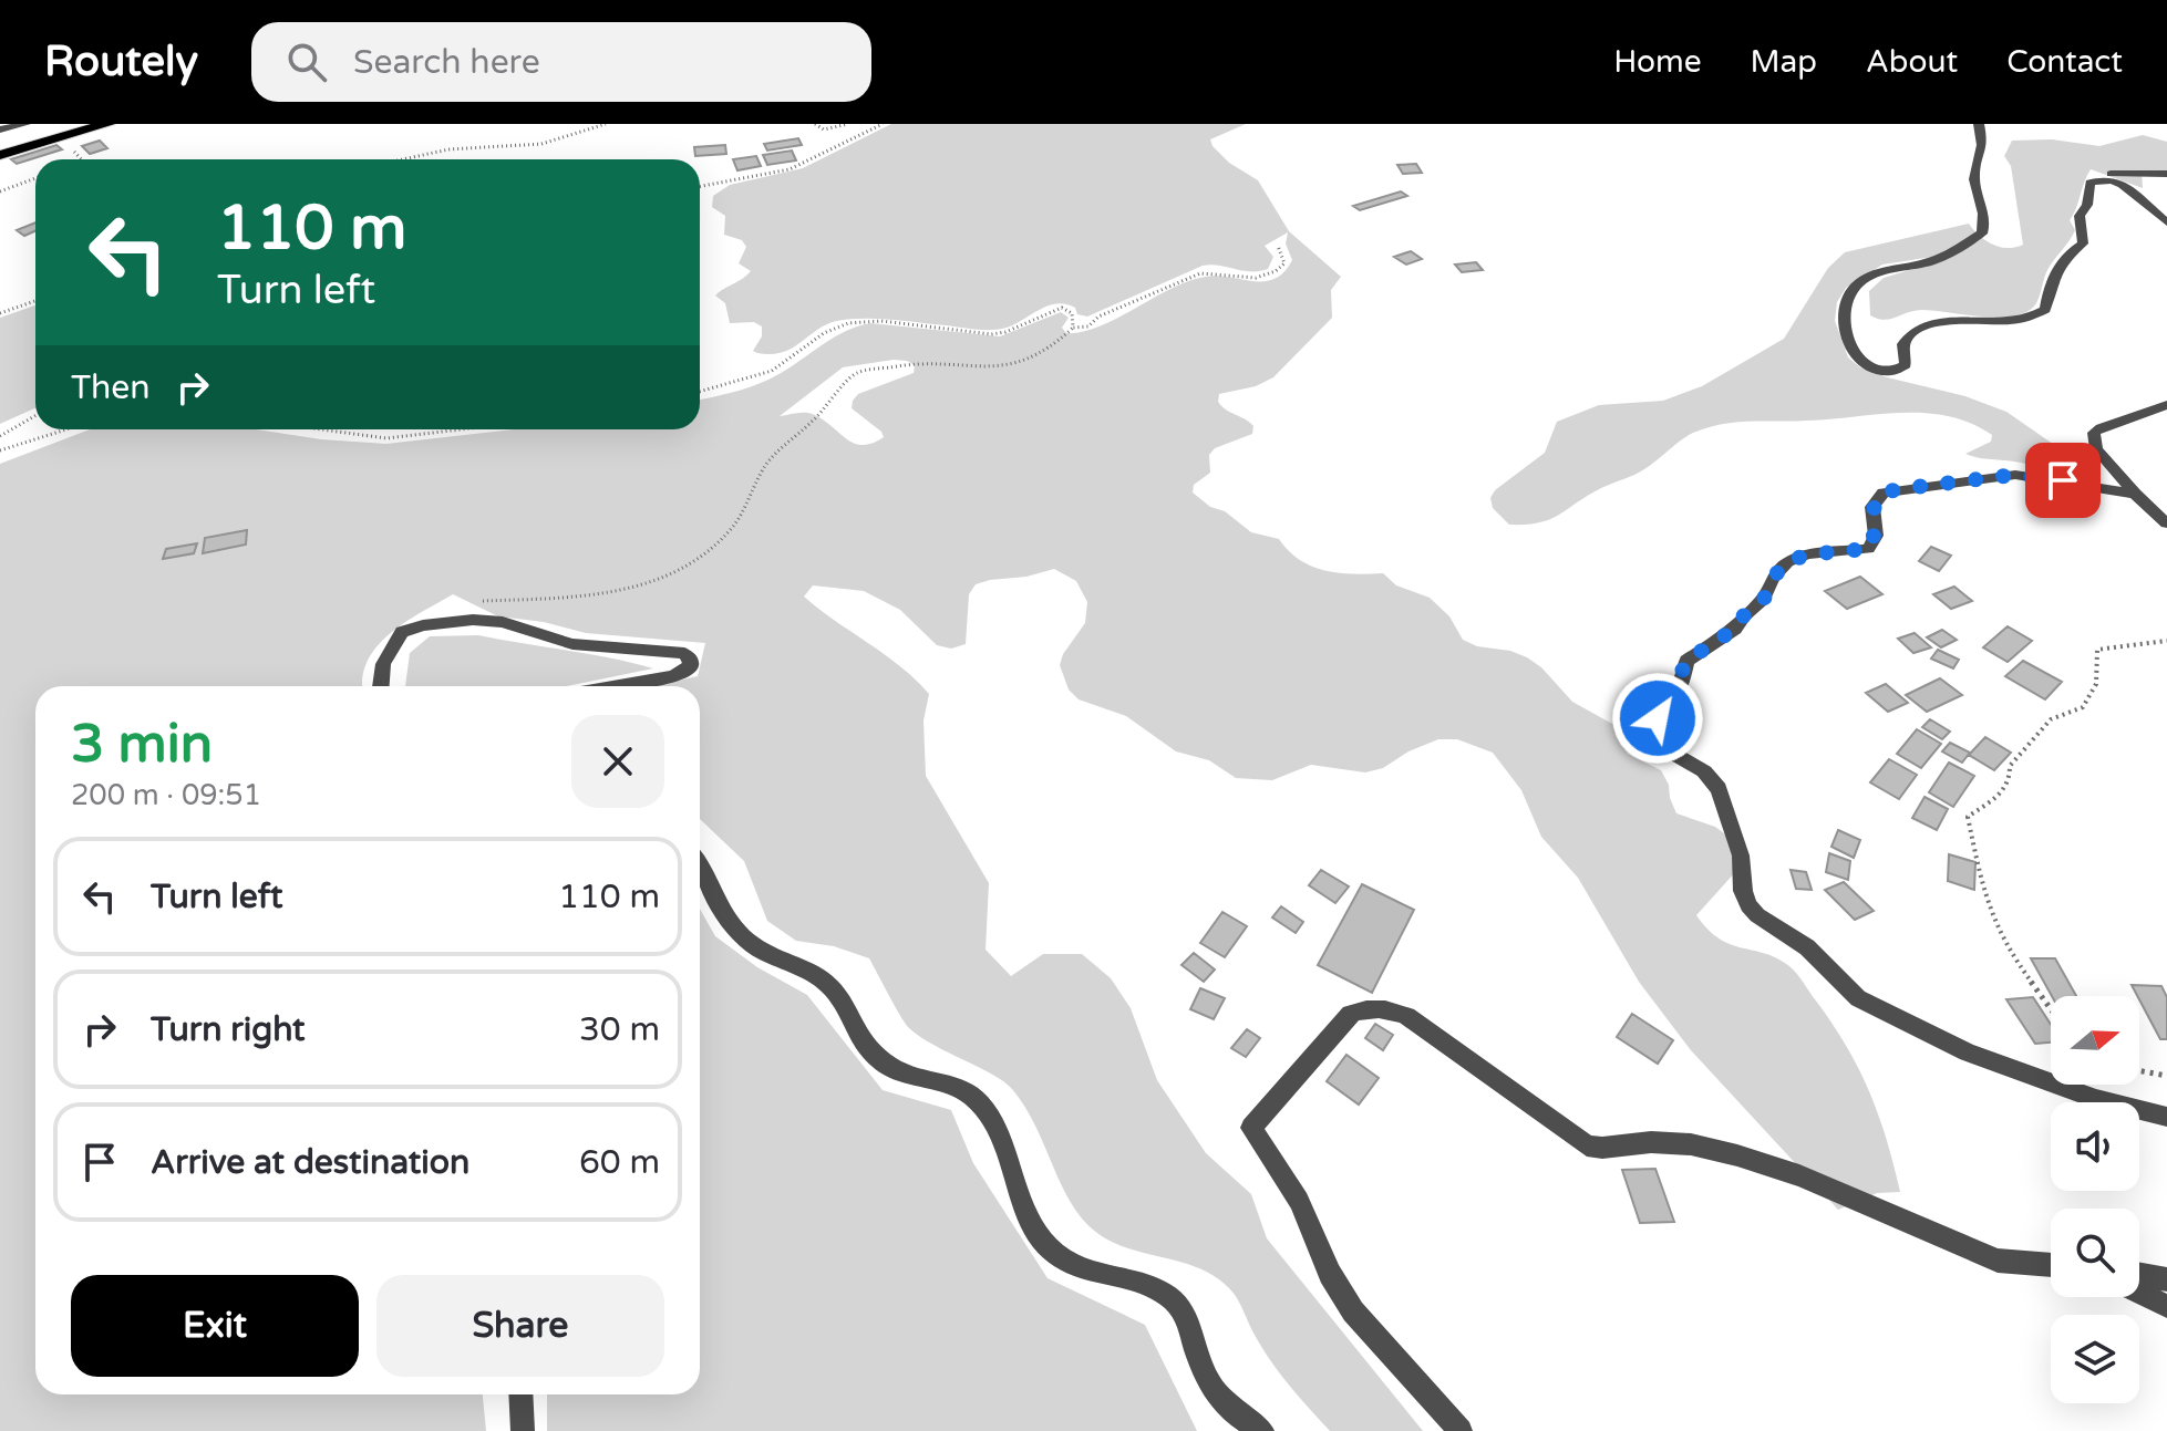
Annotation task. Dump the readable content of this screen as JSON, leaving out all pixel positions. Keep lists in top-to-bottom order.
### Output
{
  "north": "right",
  "page": {
    "header": "Routely",
    "search": "Search here",
    "nav": [
      "Home",
      "Map",
      "About",
      "Contact"
    ],
    "turn": ["110 m", "Turn left"],
    "then": "Then",
    "heading": ["3 min", "200 m · 09:51"],
    "list": [
      {
        "name": "Turn left",
        "value": "110 m"
      },
      {
        "name": "Turn right",
        "value": "30 m"
      },
      {
        "name": "Arrive at destination",
        "value": "60 m"
      }
    ],
    "buttons": ["Exit", "Share"]
  }
}
